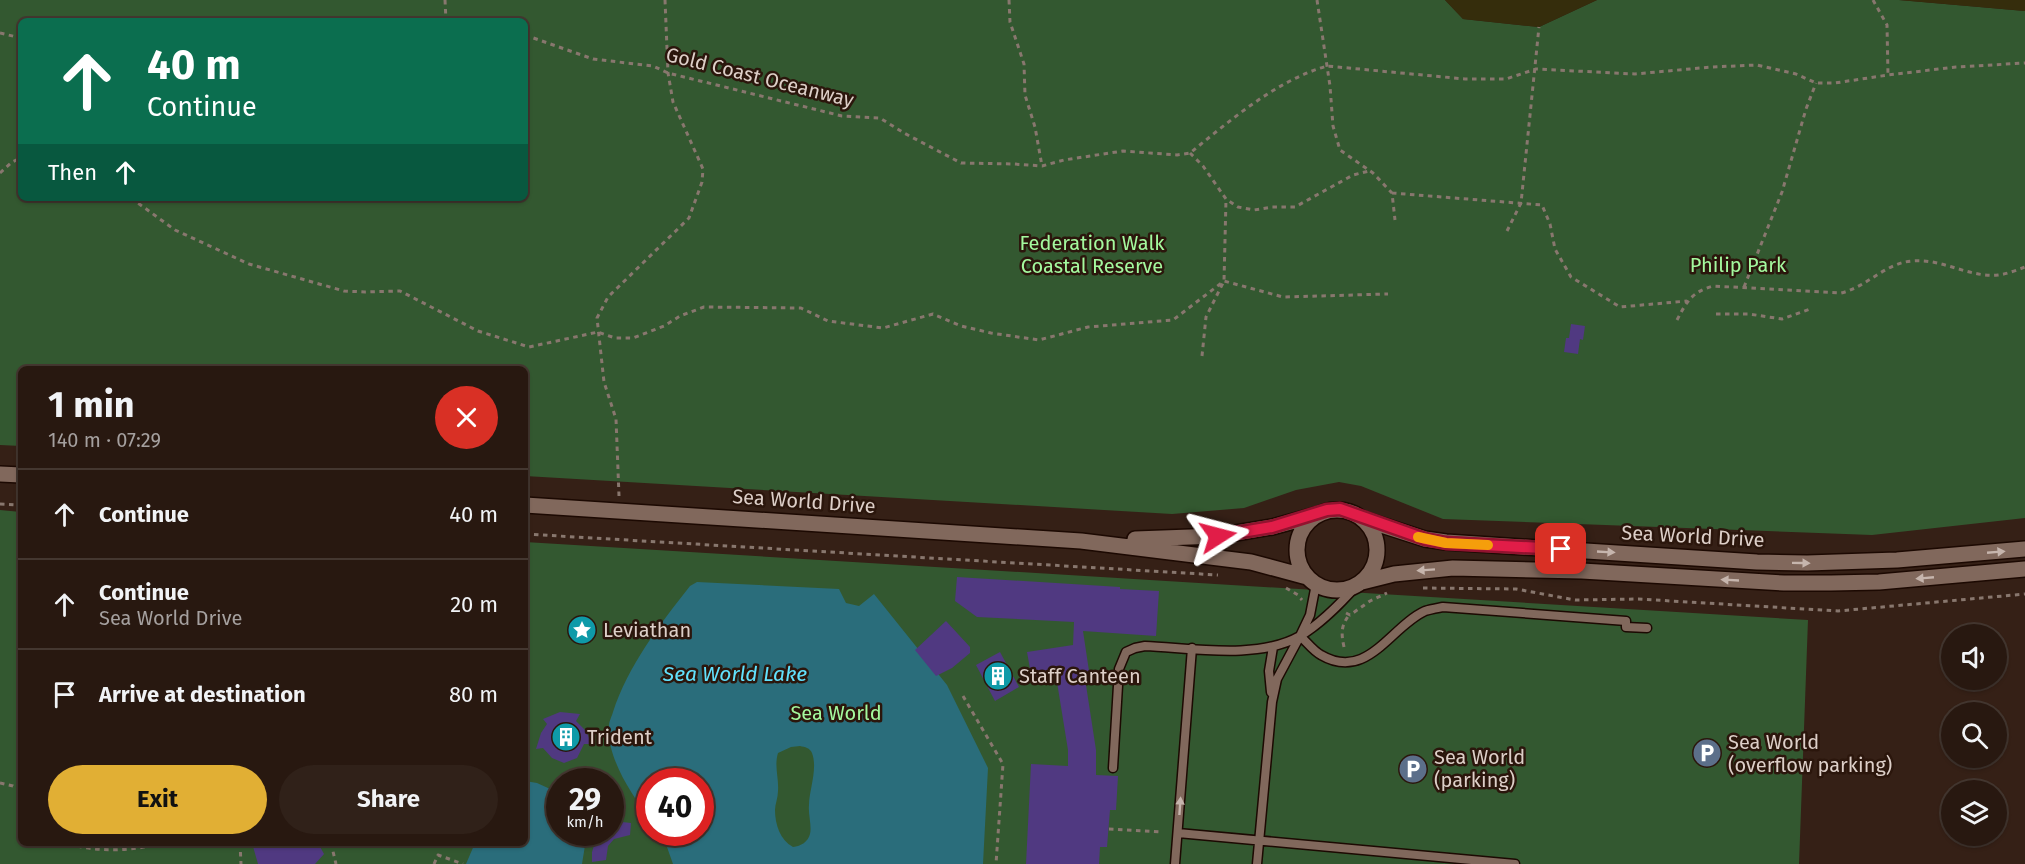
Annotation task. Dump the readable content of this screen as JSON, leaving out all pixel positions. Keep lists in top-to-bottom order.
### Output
{
  "streets": {
    "street": ["Sea World Drive"],
    "path": ["Gold Coast Oceanway"]
  },
  "water": ["Sea World Lake"],
  "parks": ["Federation Walk Coastal Reserve", "Philip Park", "Sea World"],
  "places": {
    "place": ["Leviathan"],
    "building": ["Staff Canteen", "Trident"],
    "parking": ["Sea World (overflow parking)", "Sea World (parking)"]
  },
  "page": {
    "turn": ["40 m", "Continue"],
    "then": "Then",
    "heading": ["1 min", "140 m · 07:29"],
    "list": [
      {
        "name": "Continue",
        "value": "40 m"
      },
      {
        "name": "Continue",
        "note": "Sea World Drive",
        "value": "20 m"
      },
      {
        "name": "Arrive at destination",
        "value": "80 m"
      }
    ],
    "buttons": ["Exit", "Share"],
    "speed": "29 km/h",
    "limit": "40"
  }
}
